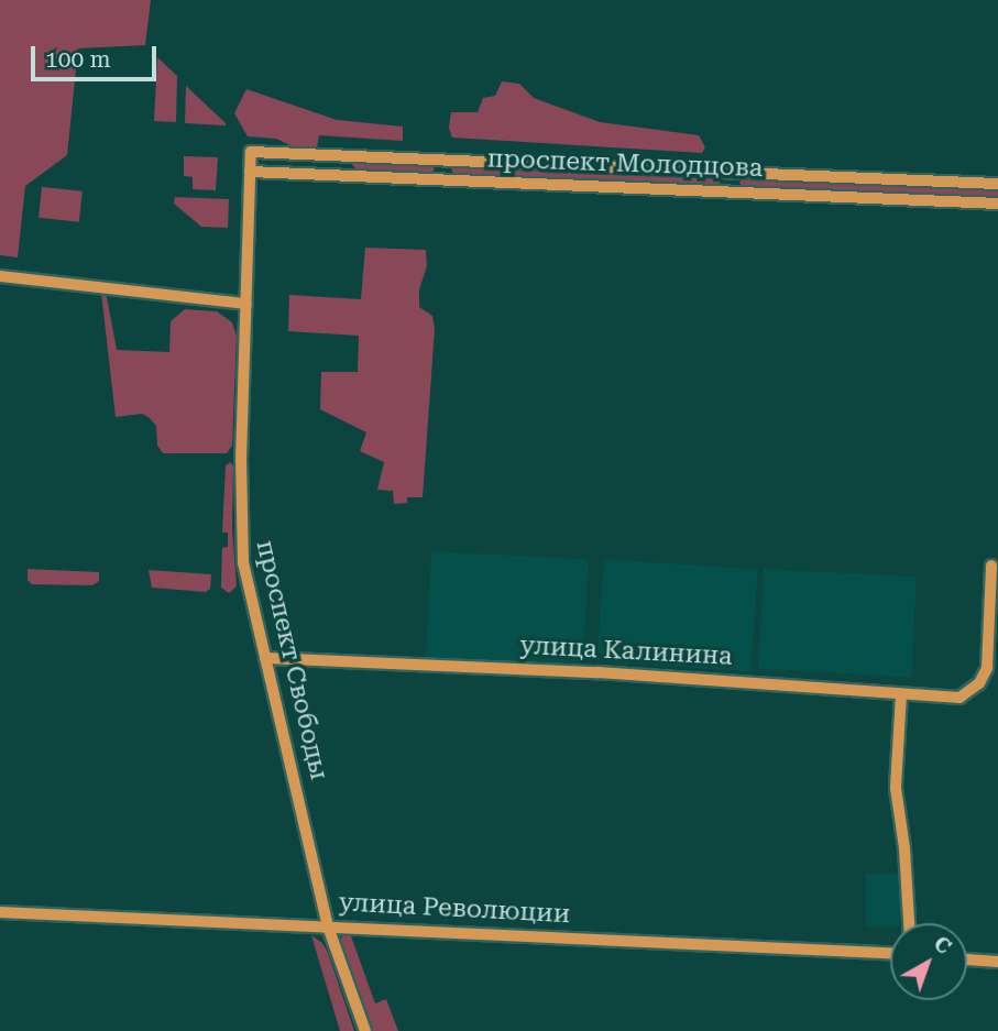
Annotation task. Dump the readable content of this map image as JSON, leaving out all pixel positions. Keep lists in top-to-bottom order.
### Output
{
  "streets": {
    "main road": [
      "проспект Молодцова",
      "улица Калинина",
      "проспект Свободы",
      "улица Революции"
    ]
  },
  "crossings": [
    ["проспект Молодцова", "проспект Свободы"],
    ["улица Калинина", "проспект Свободы"],
    ["проспект Свободы", "улица Революции"]
  ],
  "scale_bar": "100 m",
  "north": "top right"
}
